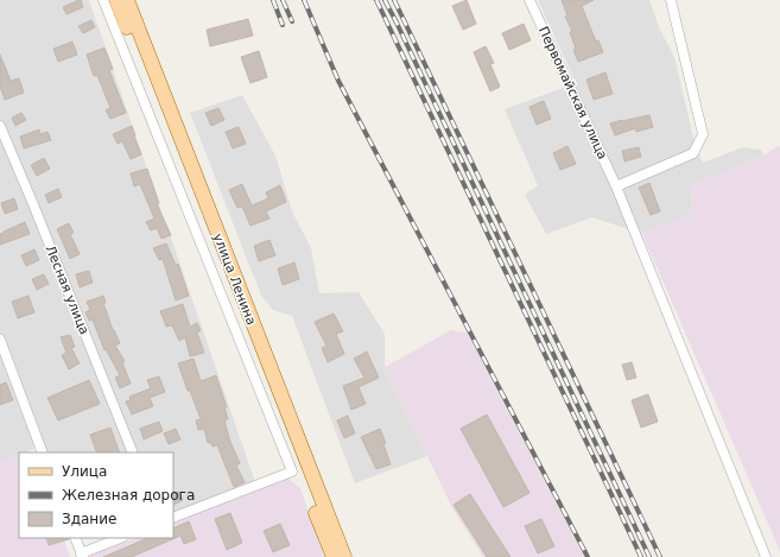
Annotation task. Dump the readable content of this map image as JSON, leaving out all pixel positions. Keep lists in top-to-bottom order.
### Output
{
  "streets": {
    "main road": ["улица Ленина"],
    "street": ["Первомайская улица", "Лесная улица"]
  },
  "legend": ["Улица", "Железная дорога", "Здание"]
}
